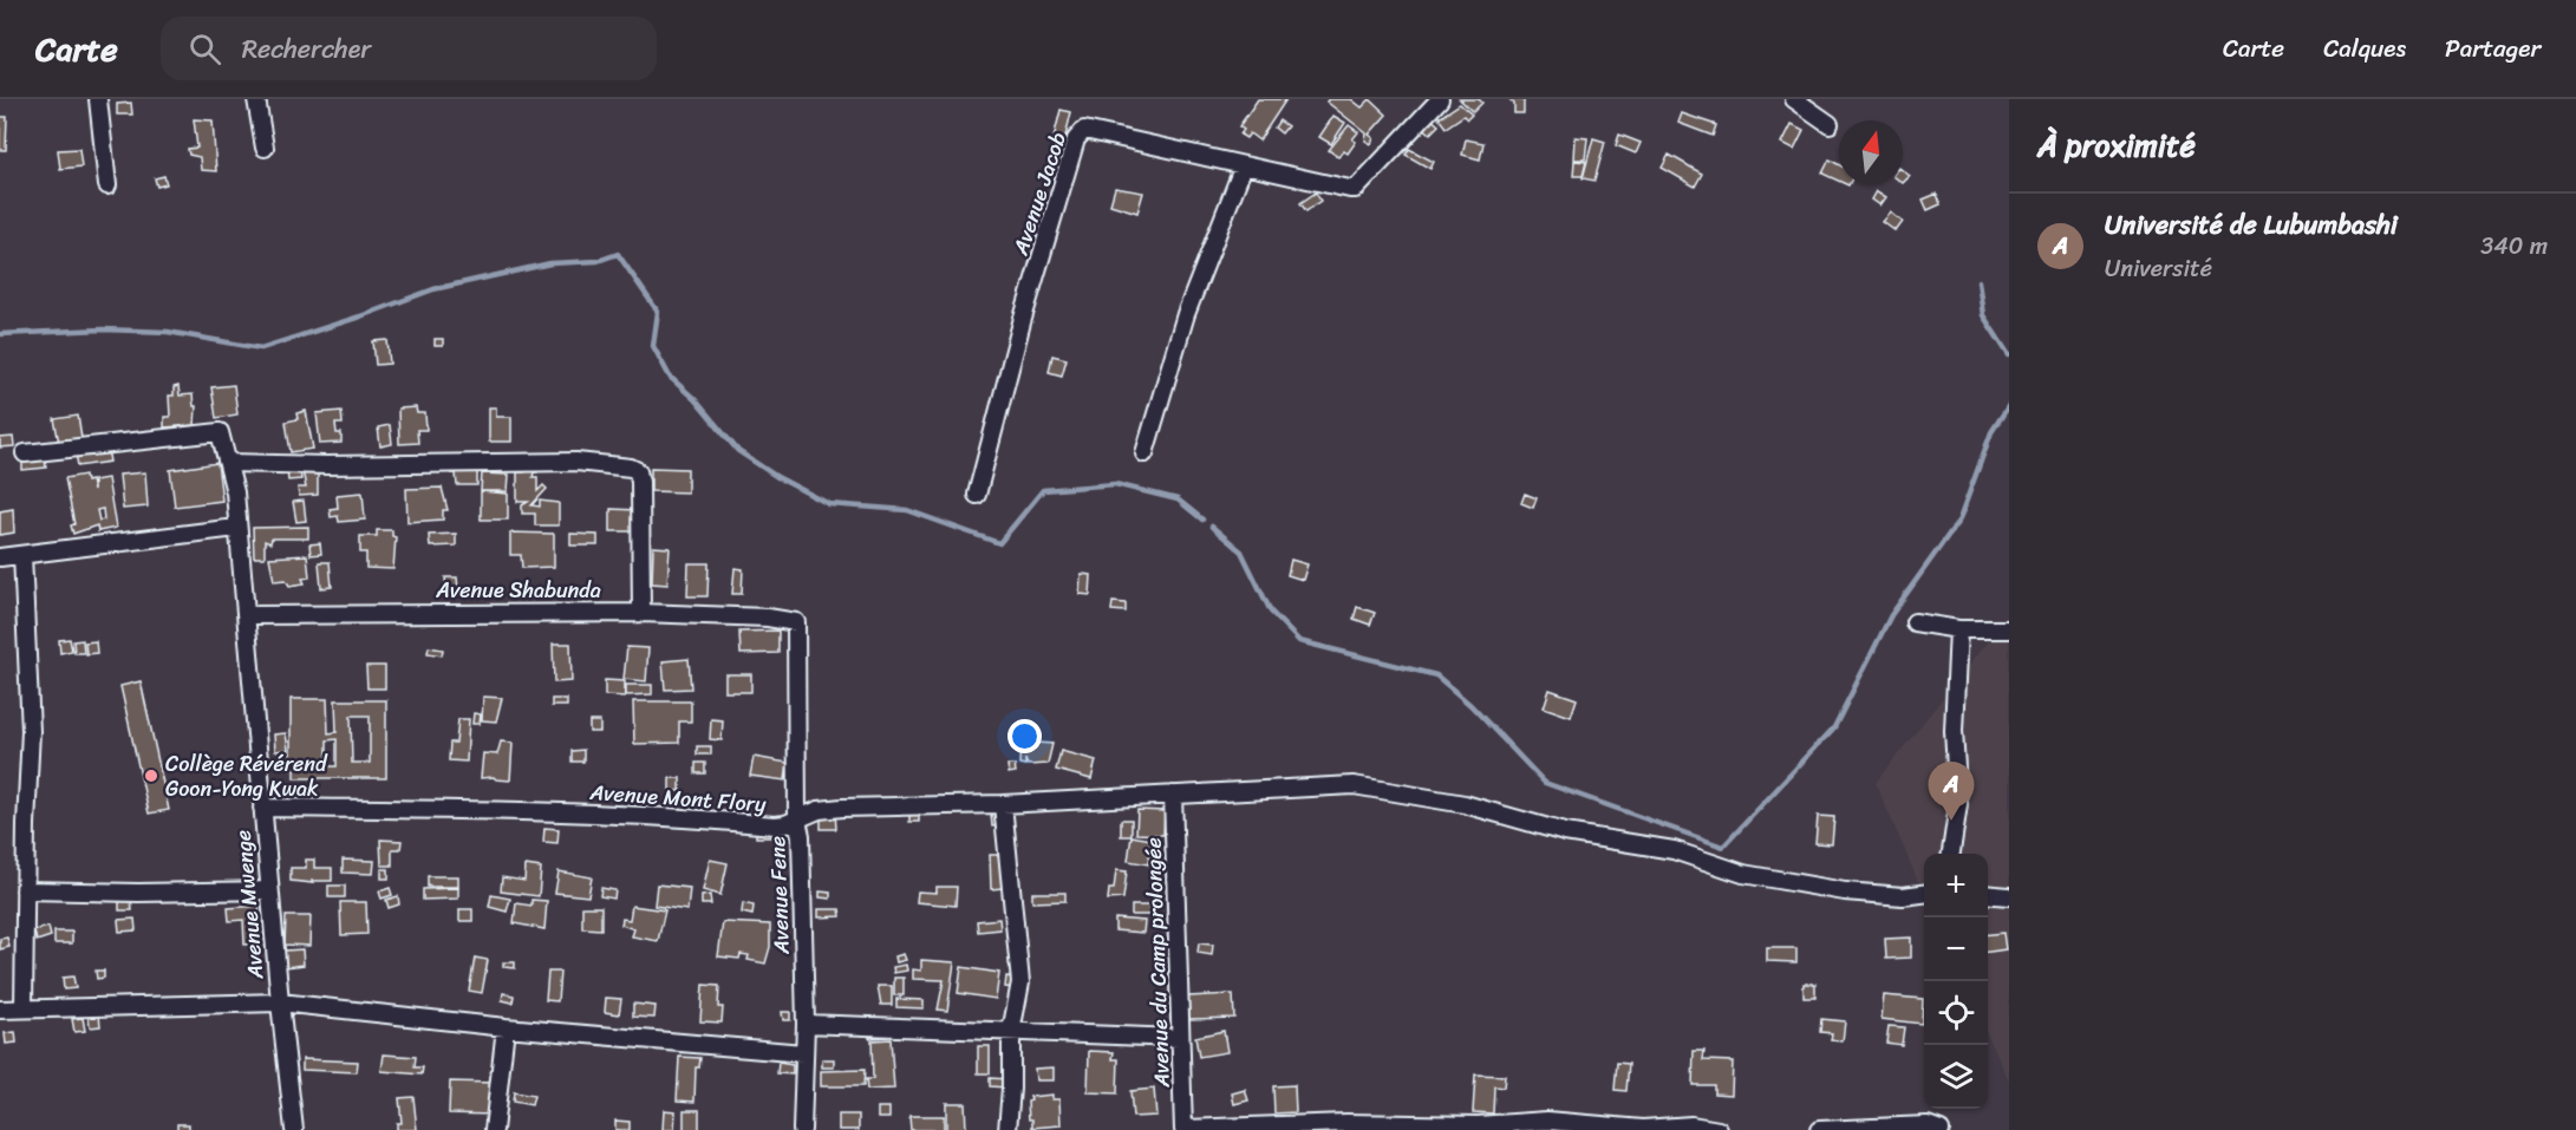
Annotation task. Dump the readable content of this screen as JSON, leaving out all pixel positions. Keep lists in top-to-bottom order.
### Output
{
  "streets": {
    "street": [
      "Avenue Jacob",
      "Avenue Shabunda",
      "Avenue Mont Flory",
      "Avenue Fene",
      "Avenue Mwenge",
      "Avenue du Camp prolongée"
    ]
  },
  "crossings": [
    ["Avenue Shabunda", "Avenue Fene"],
    ["Avenue Shabunda", "Avenue Mwenge"],
    ["Avenue Mont Flory", "Avenue Fene"],
    ["Avenue Mont Flory", "Avenue Mwenge"],
    ["Avenue Mont Flory", "Avenue du Camp prolongée"]
  ],
  "places": ["Collège Révérend Goon-Yong Kwak"],
  "north": "top",
  "page": {
    "header": "Carte",
    "search": "Rechercher",
    "nav": ["Carte", "Calques", "Partager"],
    "heading": "À proximité",
    "list": [
      {
        "mark": "A",
        "name": "Université de Lubumbashi",
        "note": "Université",
        "value": "340 m"
      }
    ],
    "pins": "A",
    "map_buttons": ["+", "−"]
  }
}
